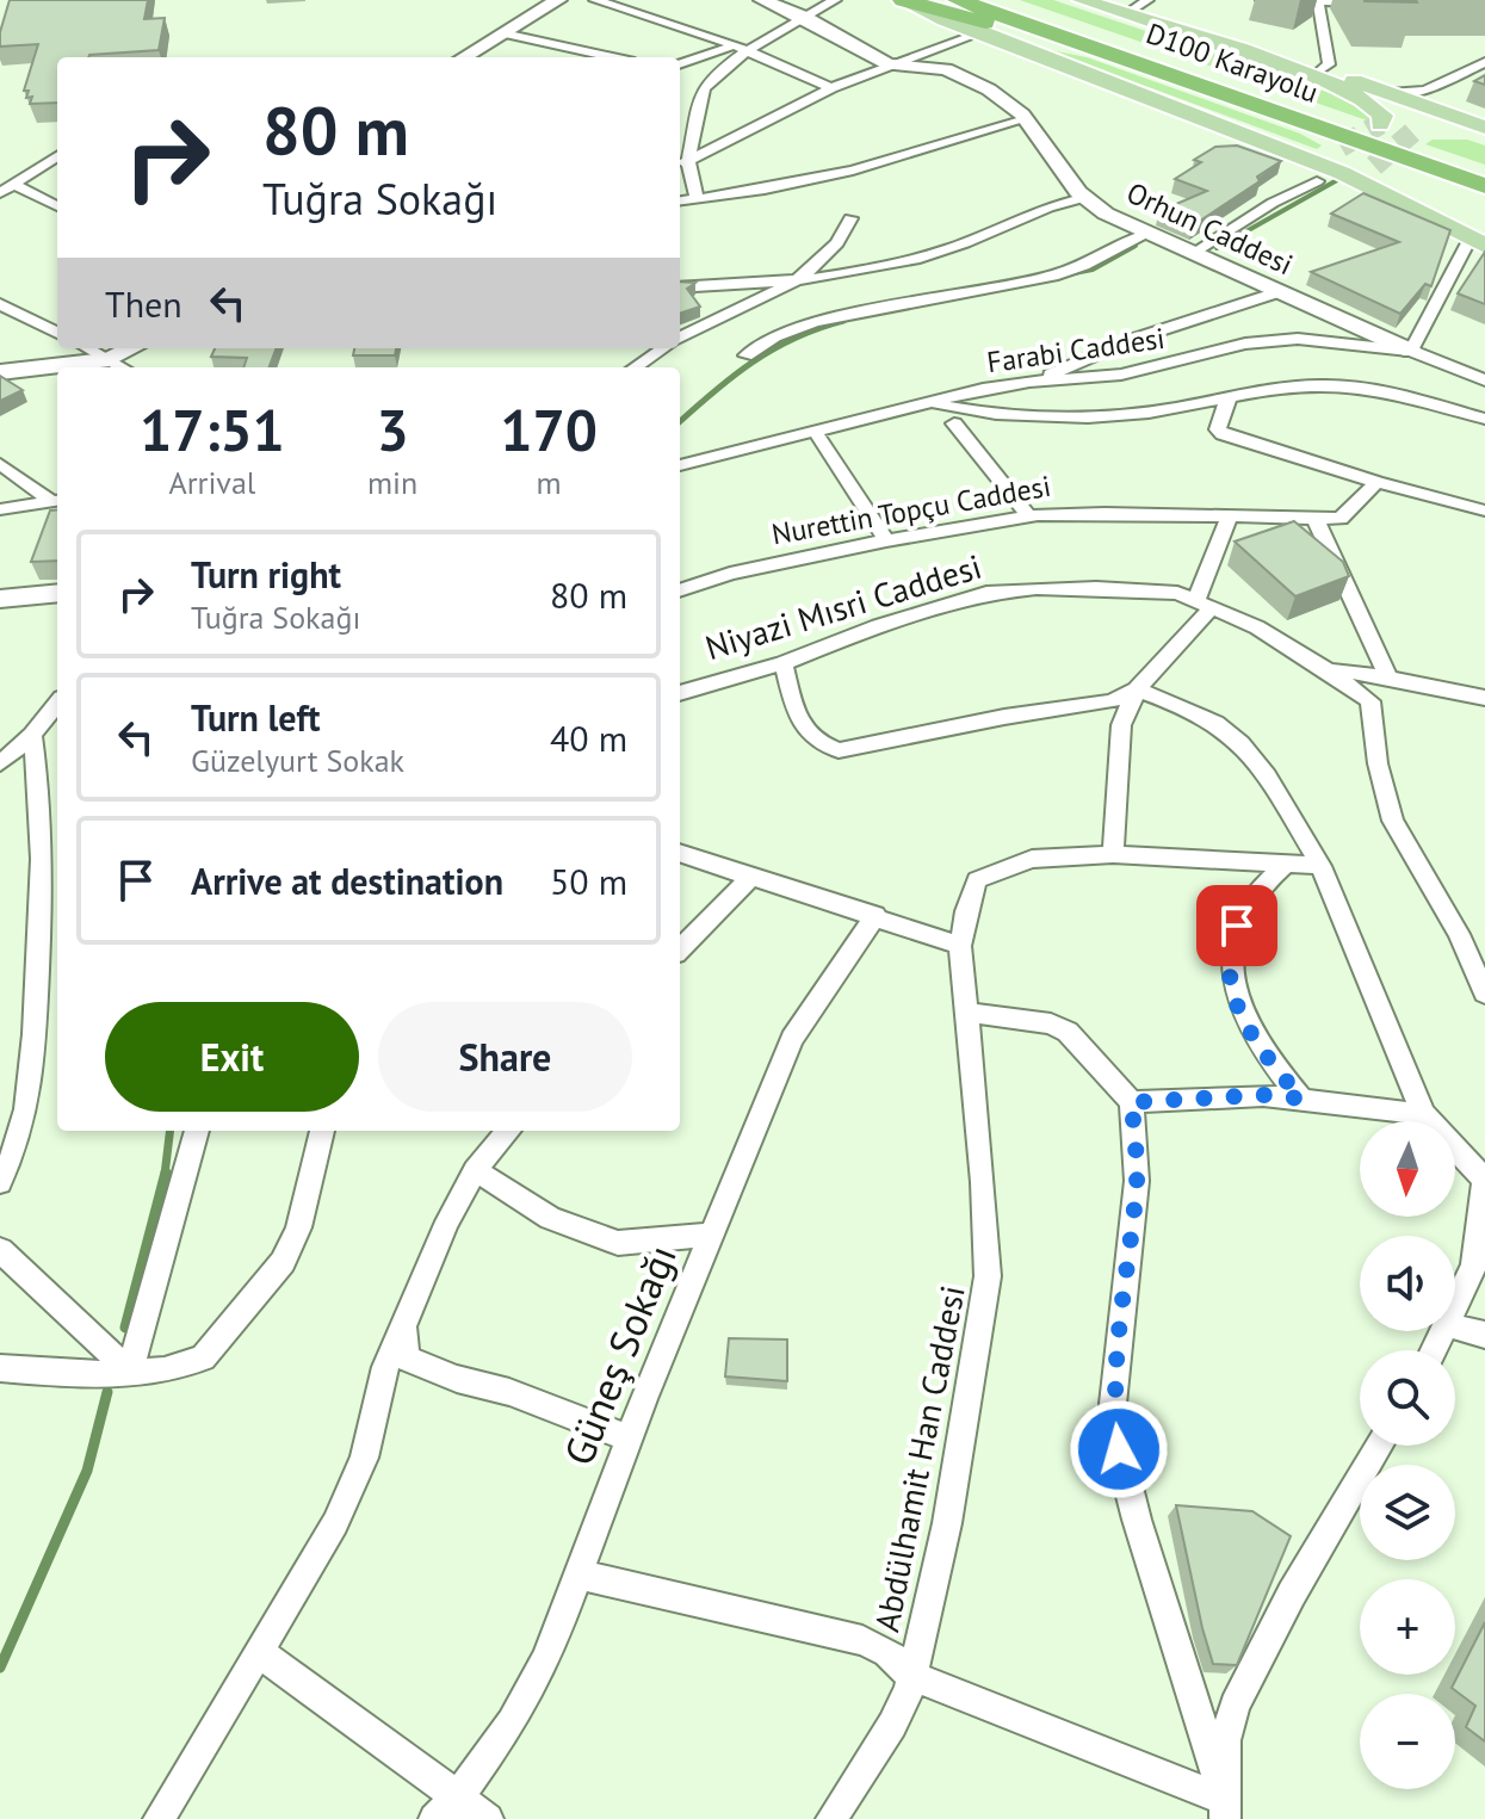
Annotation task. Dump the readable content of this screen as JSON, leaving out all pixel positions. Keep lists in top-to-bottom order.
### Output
{
  "streets": {
    "highway": ["D100 Karayolu"],
    "street": [
      "Orhun Caddesi",
      "Farabi Caddesi",
      "Nurettin Topçu Caddesi",
      "Niyazi Mısri Caddesi",
      "Güneş Sokağı",
      "Abdülhamit Han Caddesi"
    ]
  },
  "crossings": [
    ["Orhun Caddesi", "Farabi Caddesi"]
  ],
  "north": "bottom",
  "page": {
    "turn": ["80 m", "Tuğra Sokağı"],
    "then": "Then",
    "eta": [
      "17:51",
      "Arrival",
      "3",
      "min",
      "170",
      "m"
    ],
    "list": [
      {
        "name": "Turn right",
        "note": "Tuğra Sokağı",
        "value": "80 m"
      },
      {
        "name": "Turn left",
        "note": "Güzelyurt Sokak",
        "value": "40 m"
      },
      {
        "name": "Arrive at destination",
        "value": "50 m"
      }
    ],
    "buttons": ["Exit", "Share"],
    "map_buttons": ["+", "−"]
  }
}
